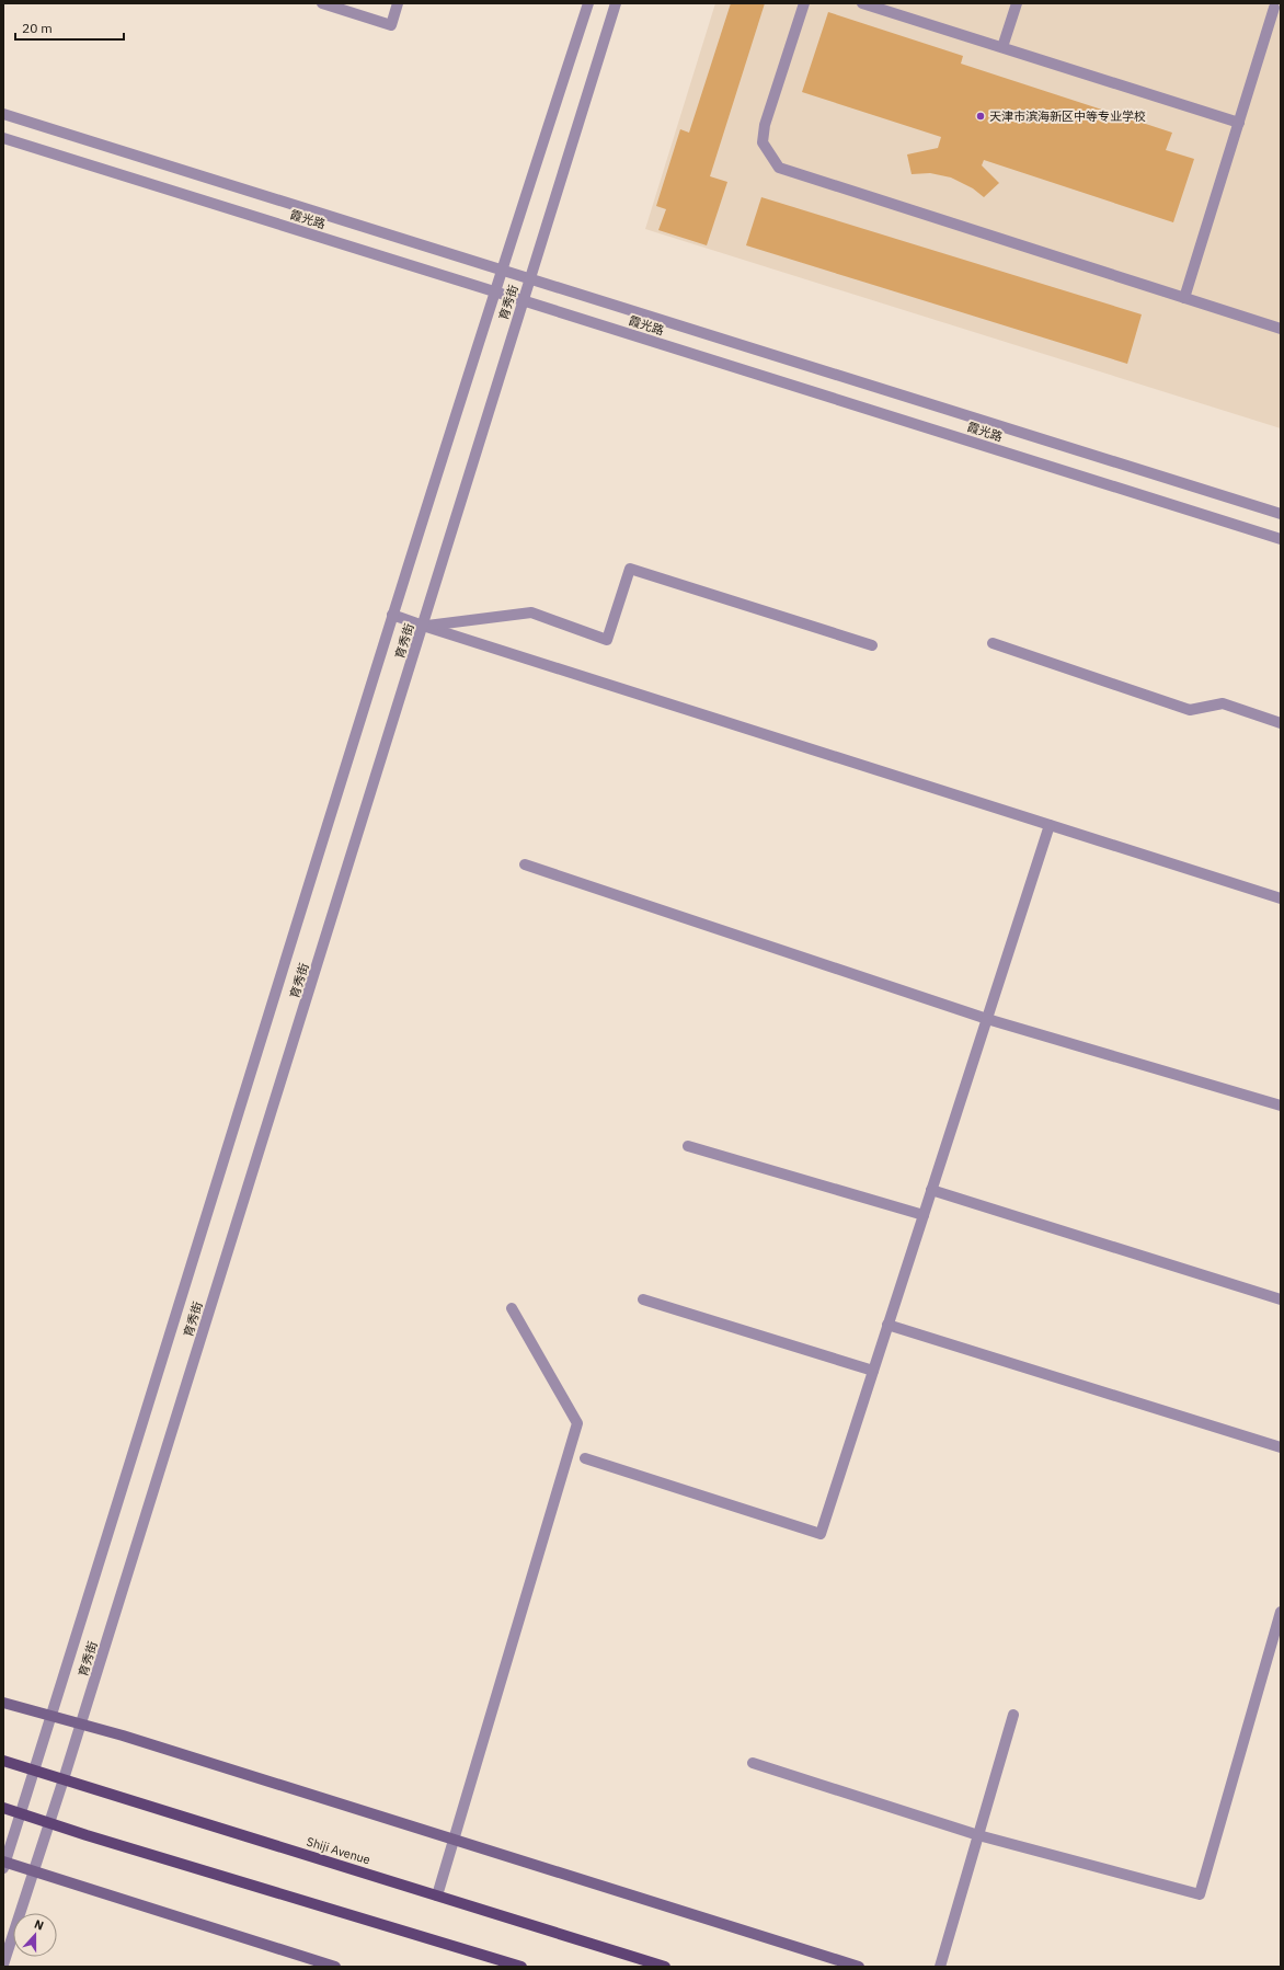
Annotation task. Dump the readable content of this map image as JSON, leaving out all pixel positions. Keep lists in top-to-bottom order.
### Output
{
  "streets": {
    "main road": ["Shiji Avenue"],
    "street": ["霞光路", "育秀街"]
  },
  "crossings": [
    ["霞光路", "育秀街"],
    ["育秀街", "Shiji Avenue"]
  ],
  "places": ["天津市滨海新区中等专业学校"],
  "scale_bar": "20 m",
  "north": "top"
}
